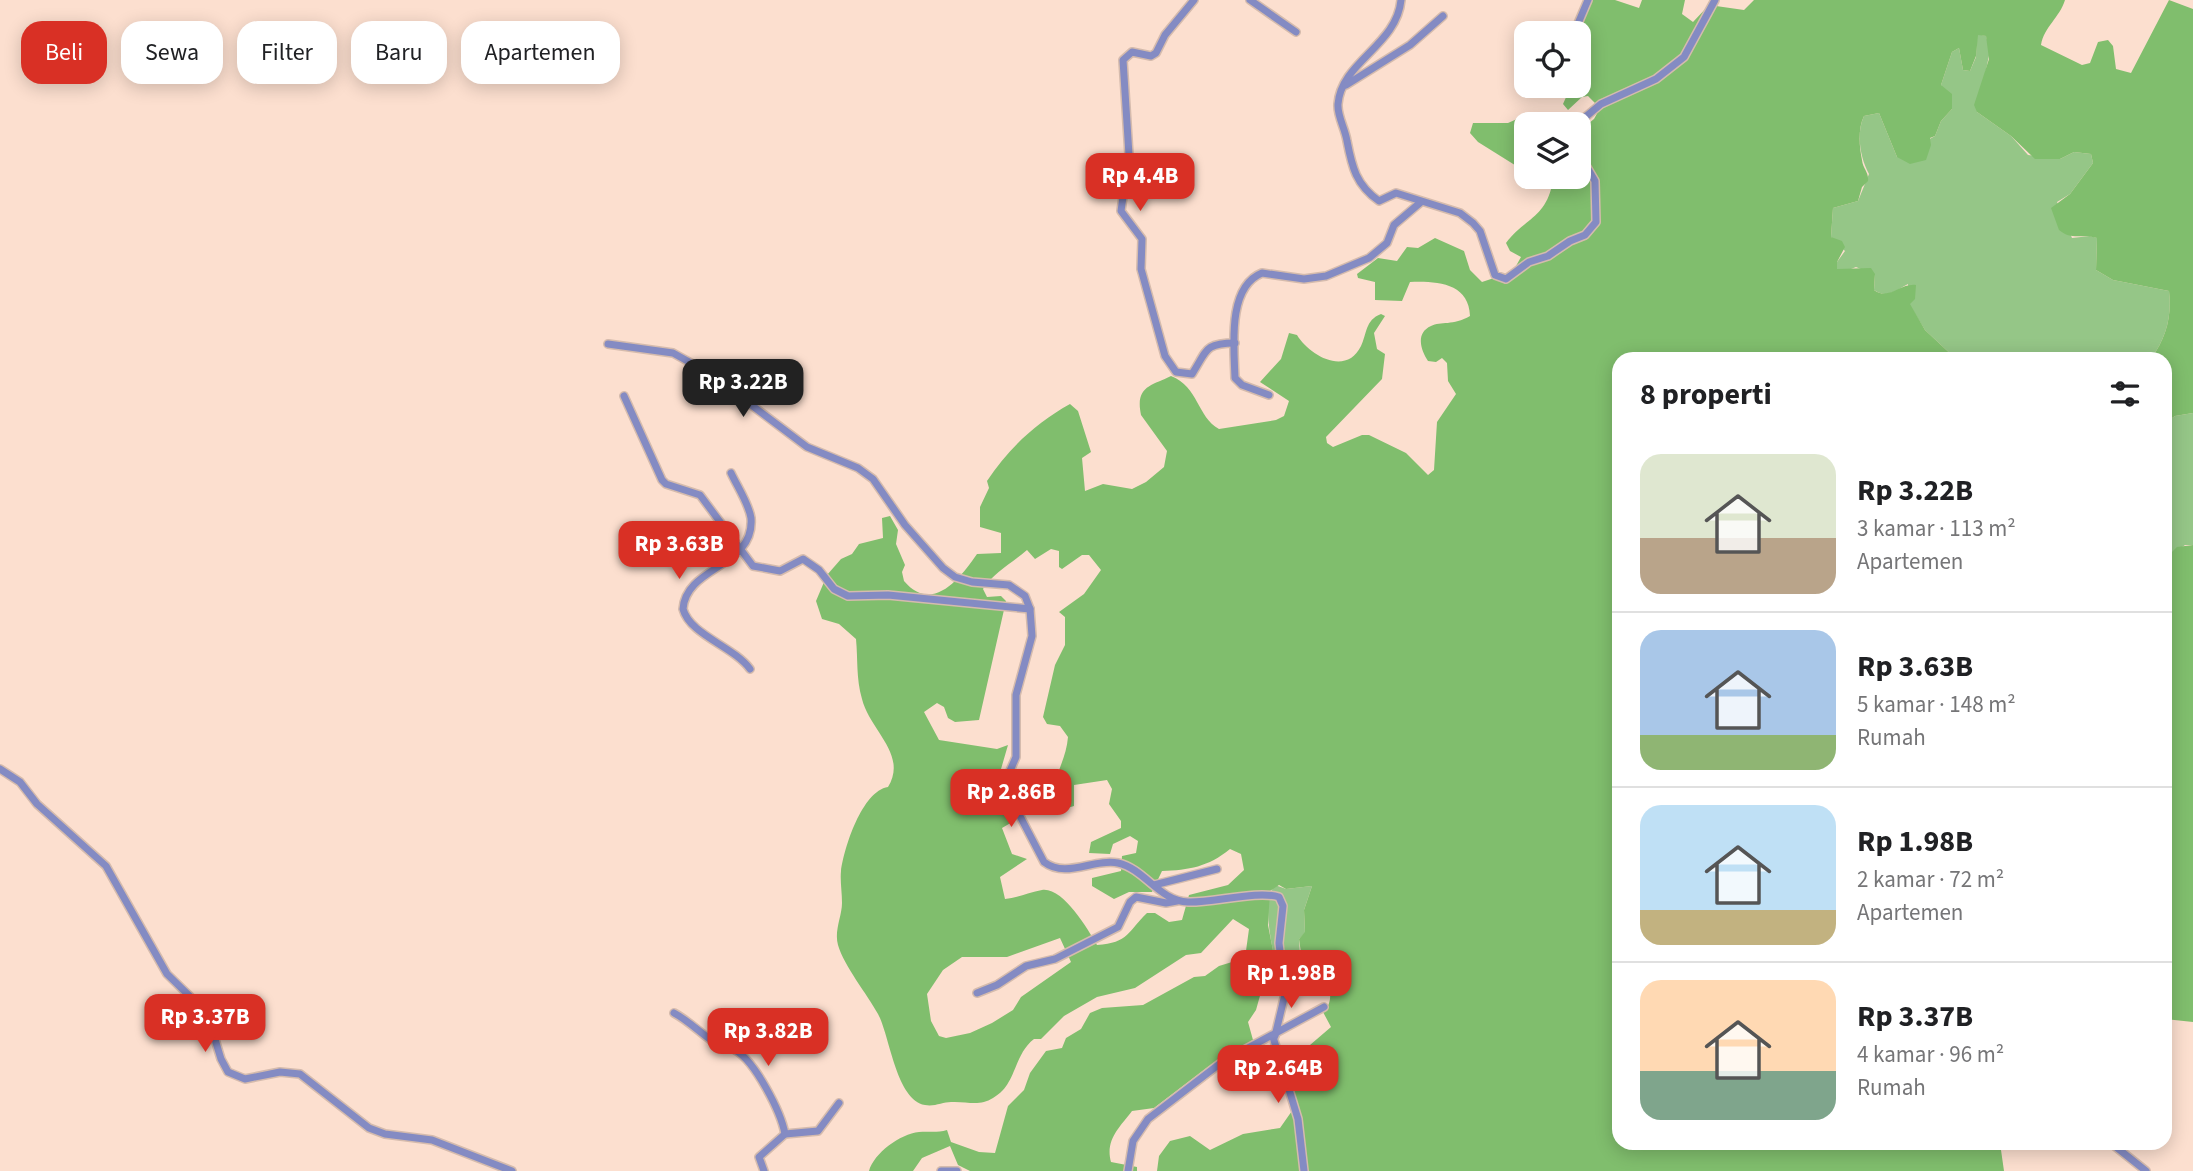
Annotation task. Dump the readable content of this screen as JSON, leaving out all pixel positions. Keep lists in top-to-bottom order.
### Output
{
  "page": {
    "chip": [
      "Beli",
      "Sewa",
      "Filter",
      "Baru",
      "Apartemen"
    ],
    "price": [
      "Rp 4.4B",
      "Rp 3.22B",
      "Rp 3.63B",
      "Rp 2.86B",
      "Rp 1.98B",
      "Rp 3.37B",
      "Rp 3.82B",
      "Rp 2.64B"
    ],
    "heading": "8 properti",
    "list": [
      {
        "name": "Rp 3.22B",
        "note": "3 kamar · 113 m² · Apartemen"
      },
      {
        "name": "Rp 3.63B",
        "note": "5 kamar · 148 m² · Rumah"
      },
      {
        "name": "Rp 1.98B",
        "note": "2 kamar · 72 m² · Apartemen"
      },
      {
        "name": "Rp 3.37B",
        "note": "4 kamar · 96 m² · Rumah"
      }
    ]
  }
}
